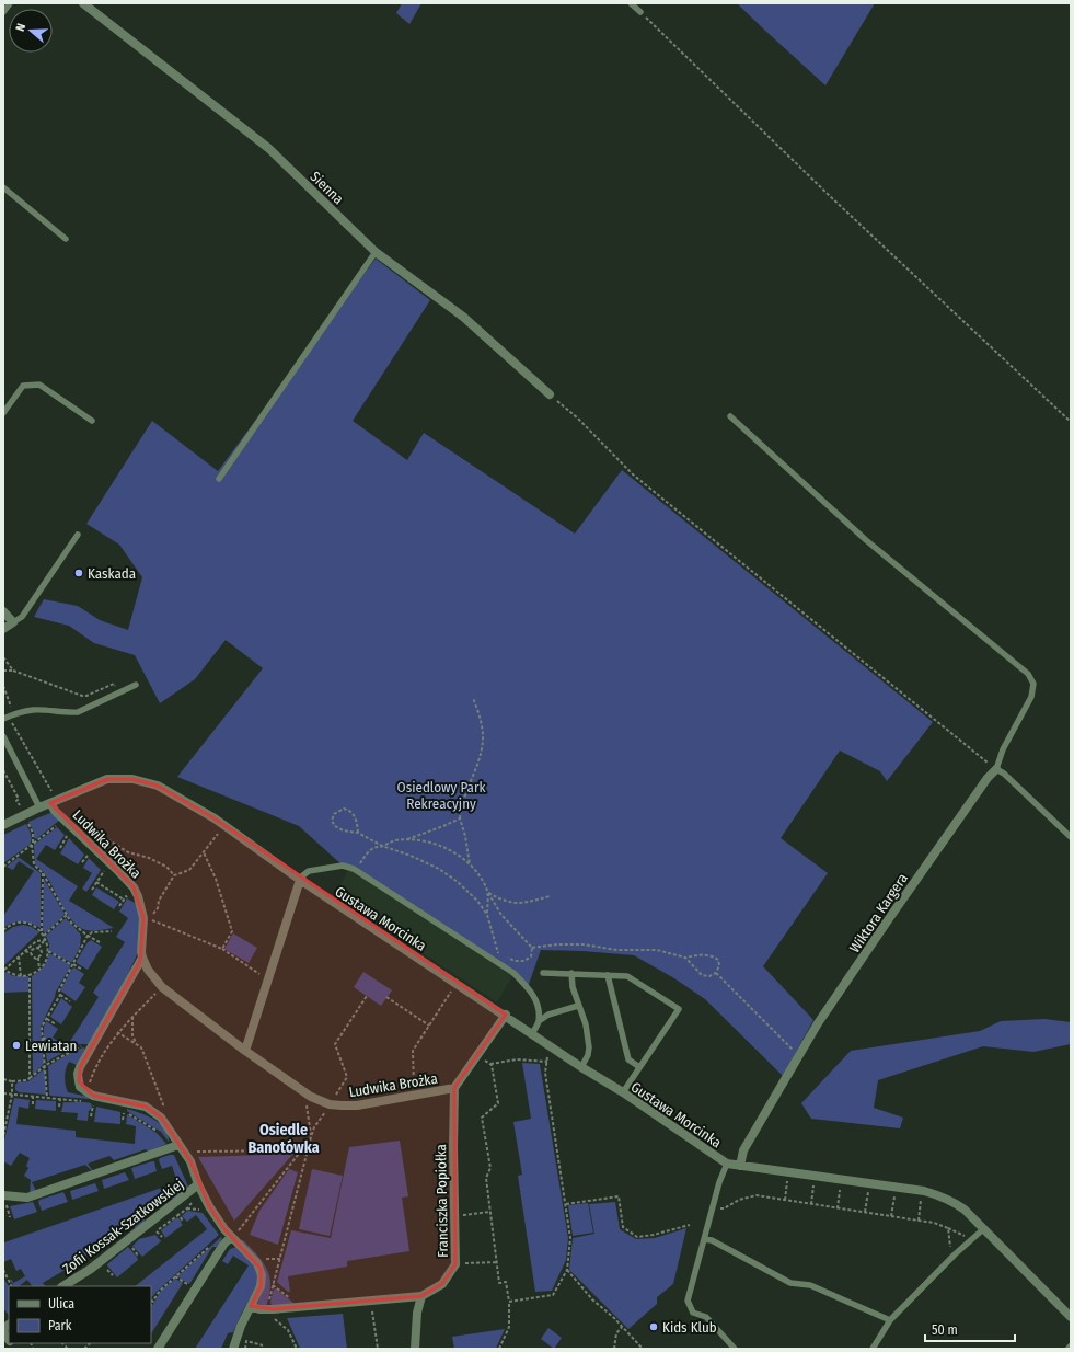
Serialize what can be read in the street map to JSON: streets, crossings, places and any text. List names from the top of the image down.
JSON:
{
  "streets": {
    "street": [
      "Sienna",
      "Ludwika Brożka",
      "Wiktora Kargera",
      "Gustawa Morcinka",
      "Franciszka Popiołka",
      "Zofii Kossak-Szatkowskiej"
    ]
  },
  "crossings": [
    ["Ludwika Brożka", "Gustawa Morcinka"],
    ["Ludwika Brożka", "Franciszka Popiołka"],
    ["Wiktora Kargera", "Gustawa Morcinka"],
    ["Franciszka Popiołka", "Zofii Kossak-Szatkowskiej"]
  ],
  "districts": ["Osiedle Banotówka"],
  "parks": ["Osiedlowy Park Rekreacyjny"],
  "places": ["Kaskada", "Lewiatan", "Kids Klub"],
  "legend": ["Ulica", "Park"],
  "scale_bar": "50 m",
  "north": "left"
}
